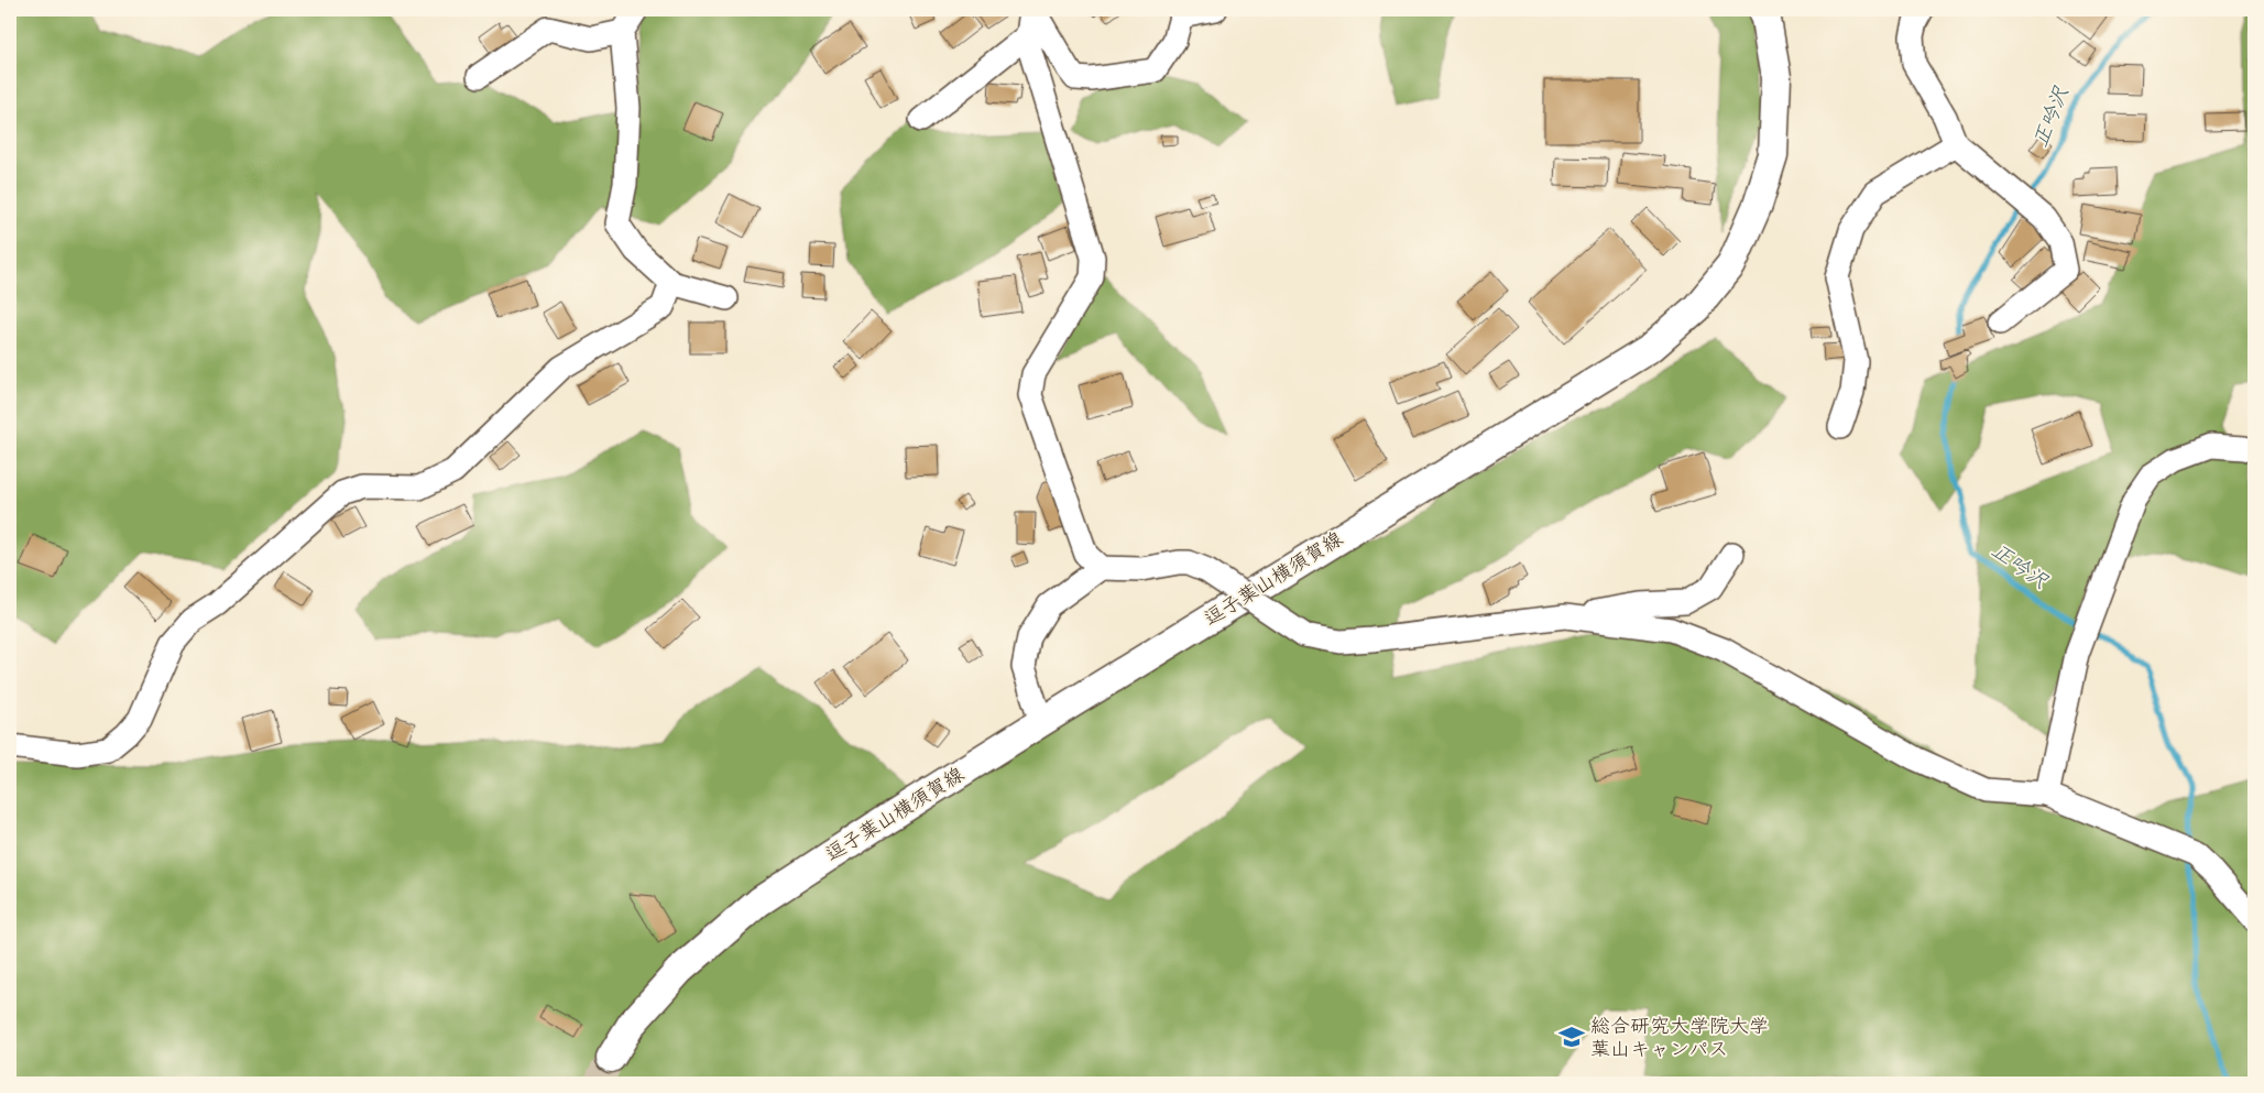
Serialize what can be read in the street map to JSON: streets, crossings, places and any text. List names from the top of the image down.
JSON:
{
  "streets": {
    "main road": ["逗子葉山横須賀線"]
  },
  "water": ["正吟沢"],
  "places": {
    "school or university": ["総合研究大学院大学 葉山キャンパス"]
  }
}
